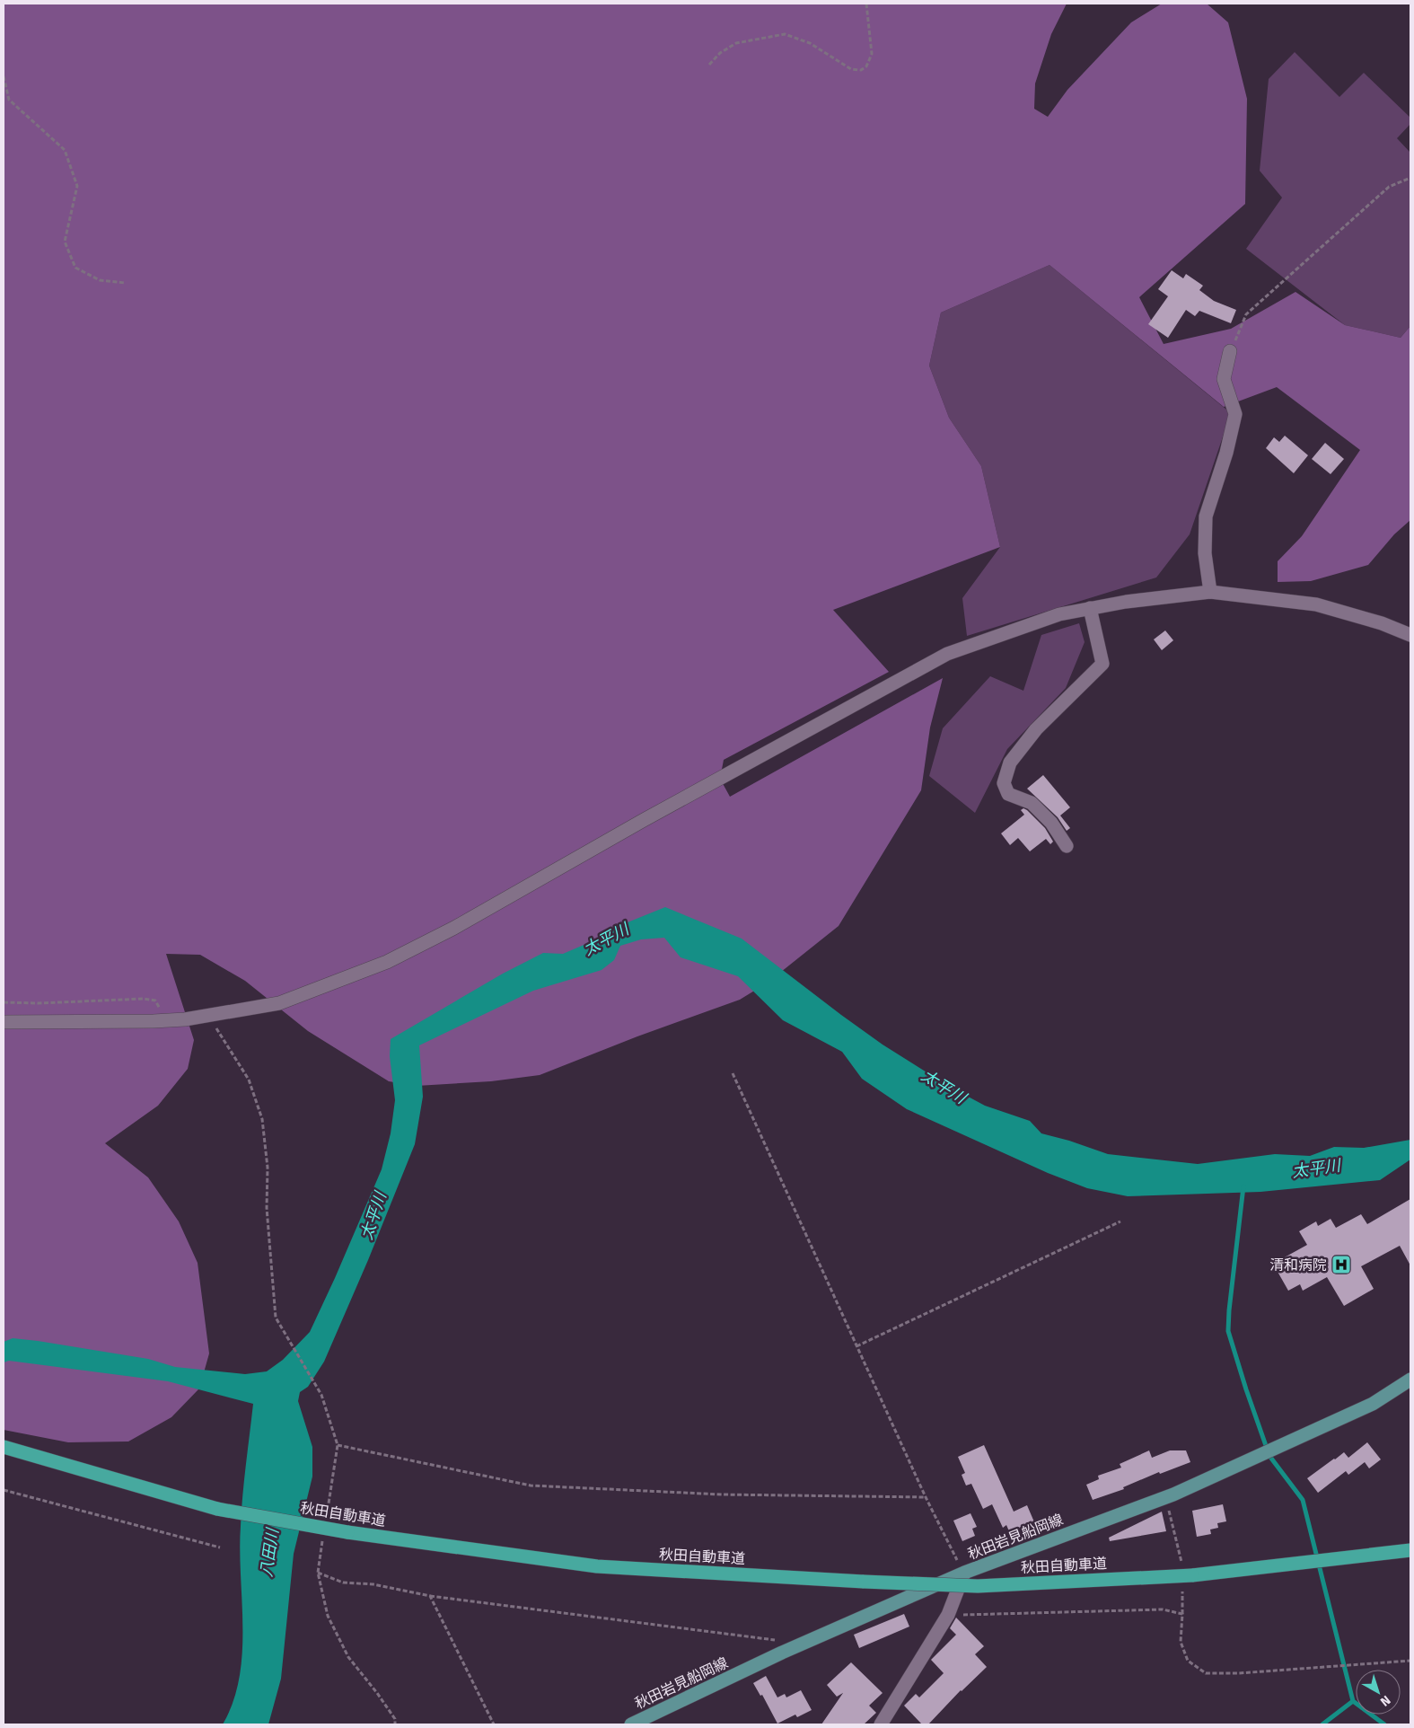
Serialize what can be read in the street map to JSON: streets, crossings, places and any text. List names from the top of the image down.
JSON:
{
  "streets": {
    "highway": ["秋田自動車道"],
    "main road": ["秋田岩見船岡線"]
  },
  "water": ["太平川", "八田川"],
  "places": {
    "hospital": ["清和病院"]
  },
  "north": "bottom right"
}
